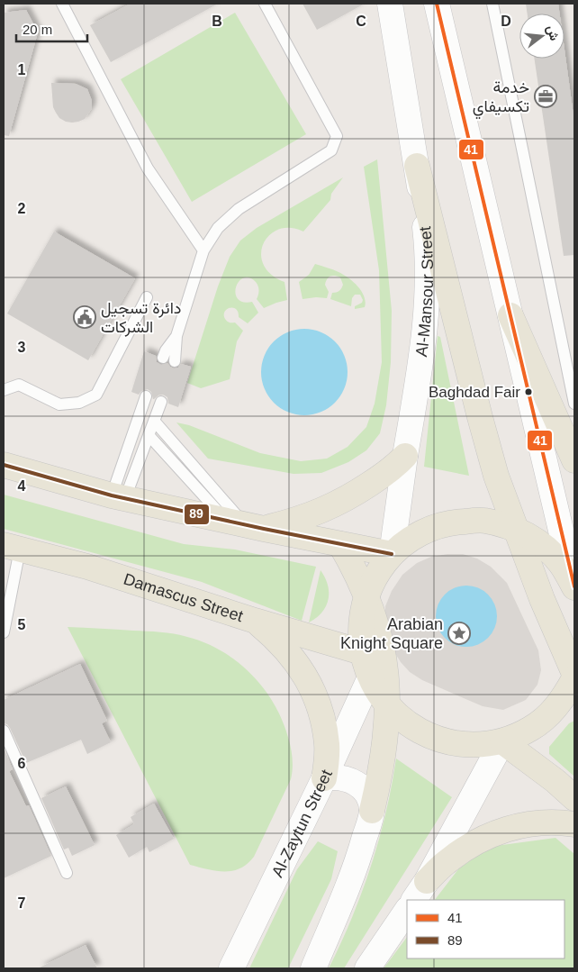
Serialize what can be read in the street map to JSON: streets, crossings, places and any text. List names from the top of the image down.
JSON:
{
  "streets": {
    "main road": ["Al-Mansour Street", "Damascus Street", "Al-Zaytun Street"]
  },
  "places": {
    "office": ["خدمة تكسيفاي"],
    "public building": ["دائرة تسجيل الشركات"],
    "other": ["Baghdad Fair"],
    "place": ["Arabian Knight Square"]
  },
  "lines": ["transit line 41", "transit line 89"],
  "legend": ["41", "89"],
  "scale_bar": "20 m",
  "north": "right",
  "grid": {
    "columns": ["B", "C", "D"],
    "rows": [
      "1",
      "2",
      "3",
      "4",
      "5",
      "6",
      "7"
    ]
  }
}
